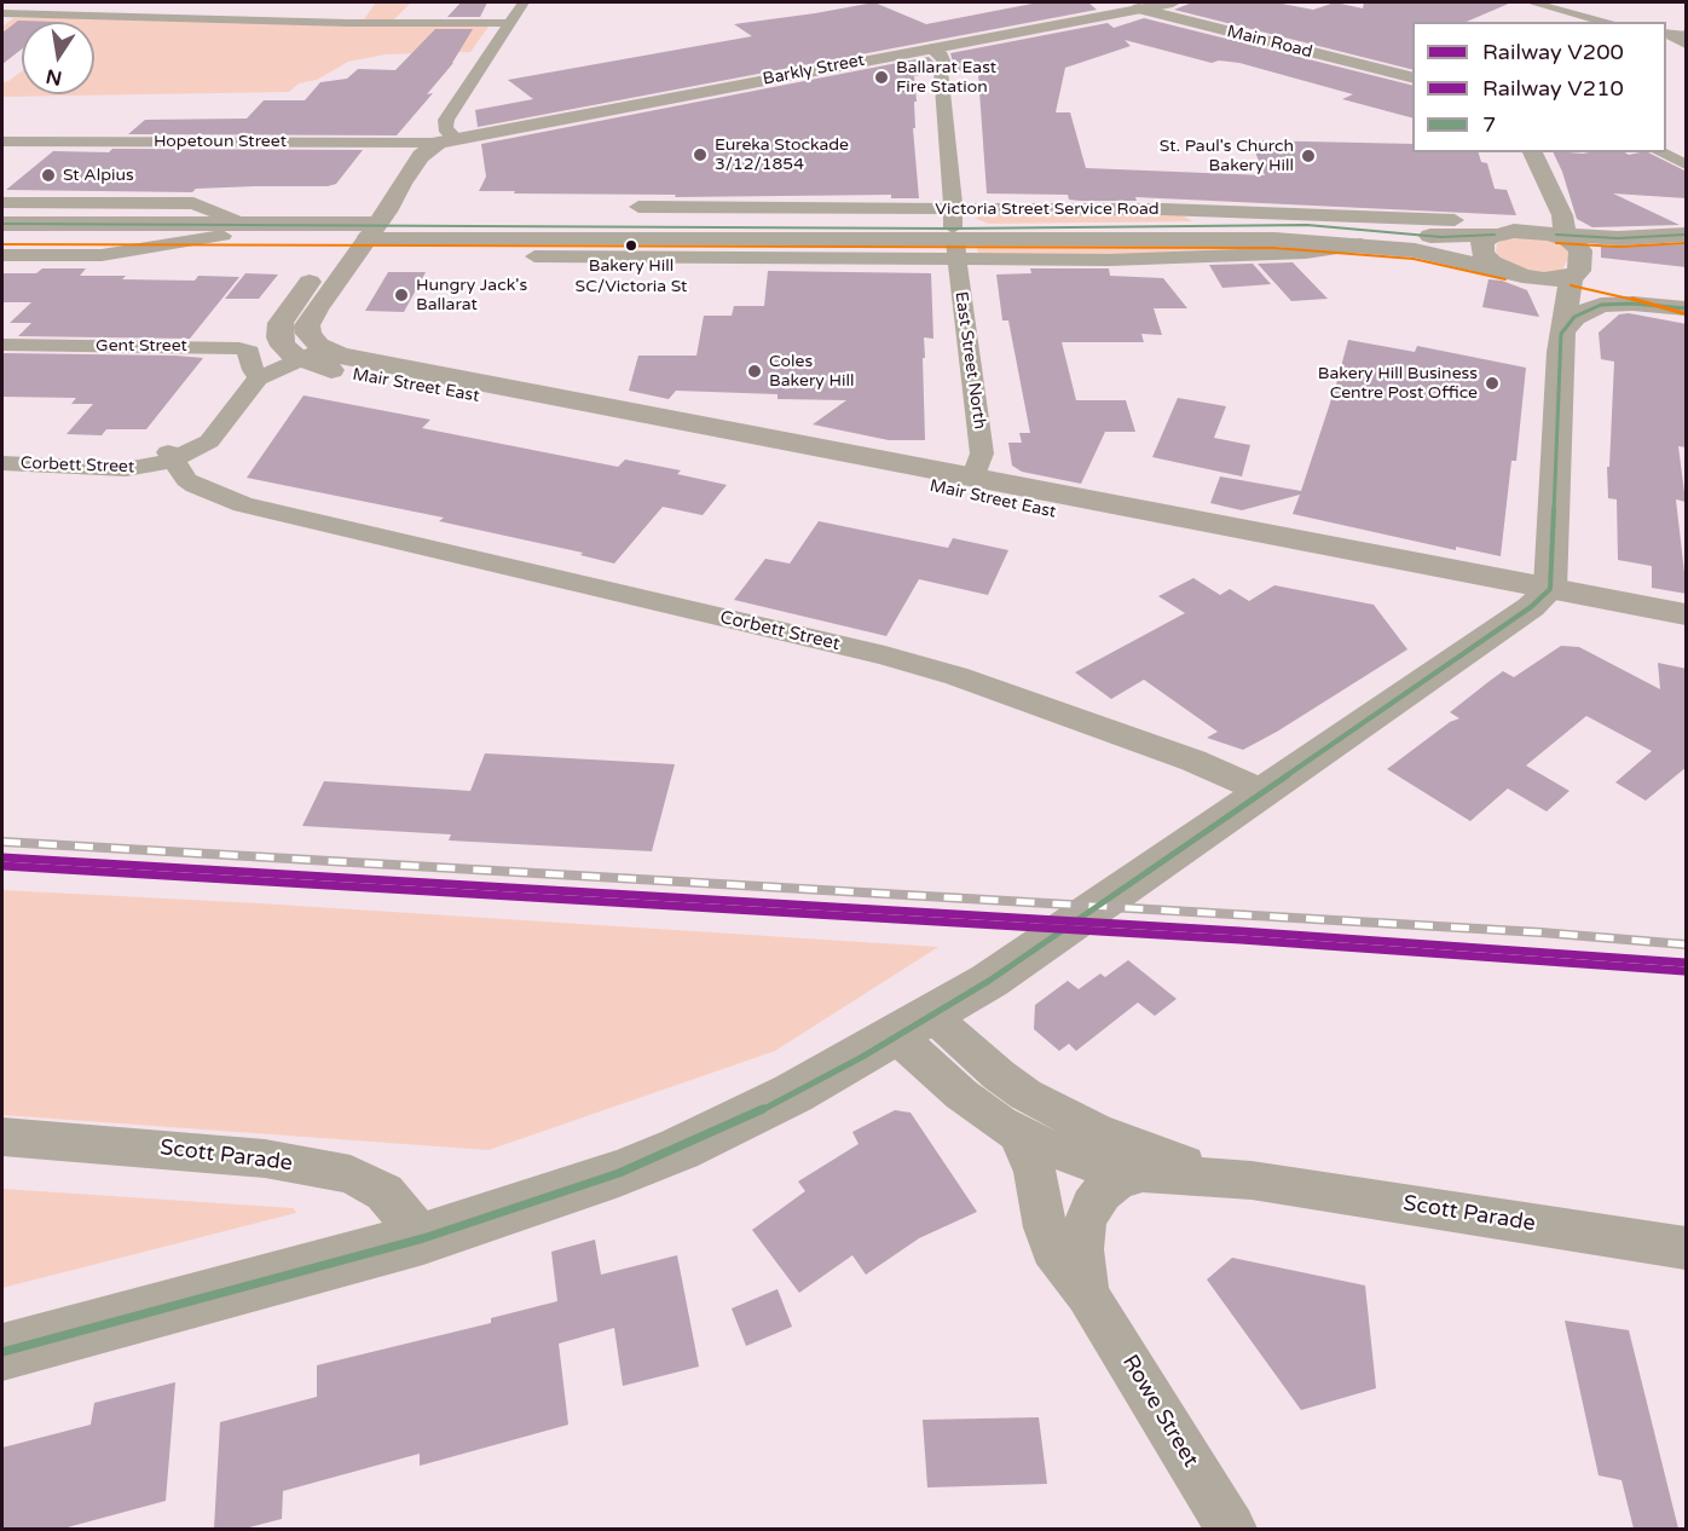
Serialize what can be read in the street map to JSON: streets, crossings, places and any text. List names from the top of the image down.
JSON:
{
  "streets": {
    "main road": ["Barkly Street", "Mair Street East"],
    "street": [
      "Main Road",
      "Hopetoun Street",
      "Victoria Street Service Road",
      "Gent Street",
      "East Street North",
      "Corbett Street",
      "Scott Parade",
      "Rowe Street"
    ]
  },
  "crossings": [
    ["Main Road", "Barkly Street"],
    ["Barkly Street", "Hopetoun Street"],
    ["Barkly Street", "East Street North"],
    ["Victoria Street Service Road", "East Street North"],
    ["Gent Street", "Corbett Street"],
    ["East Street North", "Mair Street East"],
    ["Scott Parade", "Rowe Street"]
  ],
  "places": [
    "Ballarat East Fire Station",
    "Eureka Stockade 3/12/1854",
    "St. Paul's Church Bakery Hill",
    "St Alpius",
    "Bakery Hill SC/Victoria St",
    "Hungry Jack's Ballarat",
    "Coles Bakery Hill",
    "Bakery Hill Business Centre Post Office"
  ],
  "lines": ["transit line 7", "rail line V200", "rail line V210"],
  "legend": ["Railway V200", "Railway V210", "7"],
  "north": "bottom"
}
